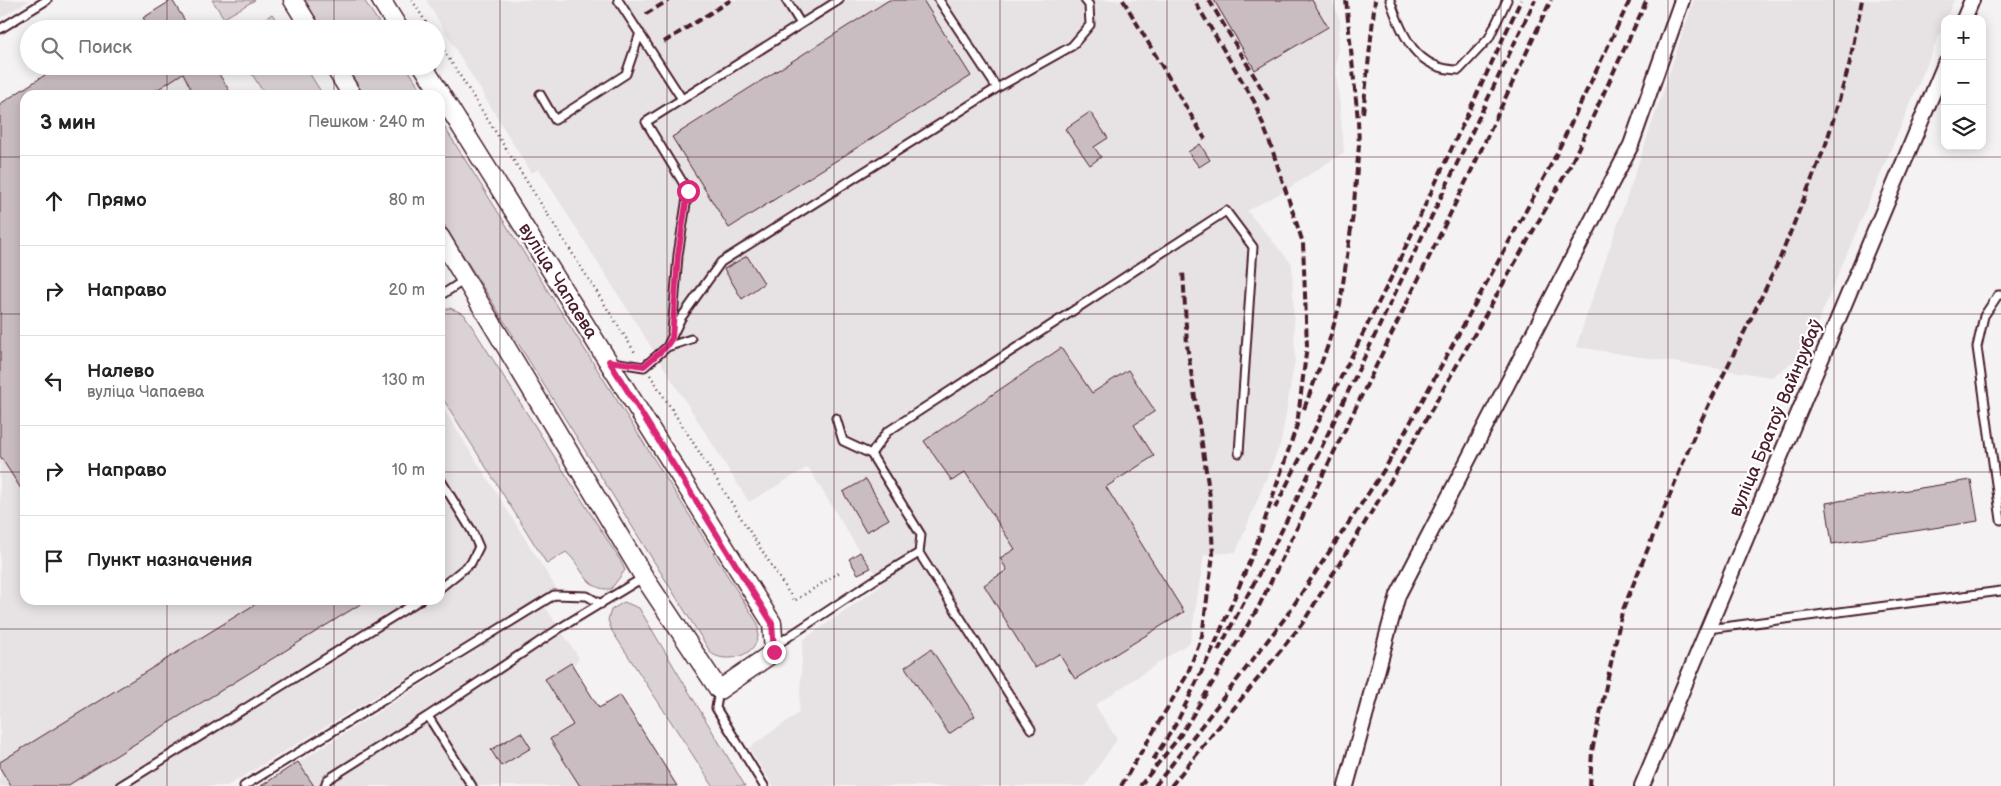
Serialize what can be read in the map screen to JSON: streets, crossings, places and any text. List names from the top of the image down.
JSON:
{
  "streets": {
    "street": ["вуліца Чапаева", "вуліца Братоў Вайнрубаў"]
  },
  "page": {
    "map_buttons": ["+", "−"],
    "search": "Поиск",
    "heading": ["3 мин", "Пешком · 240 m"],
    "list": [
      ["Прямо", "80 m"],
      ["Направо", "20 m"],
      ["Налево", "вуліца Чапаева", "130 m"],
      ["Направо", "10 m"],
      "Пункт назначения"
    ]
  }
}
